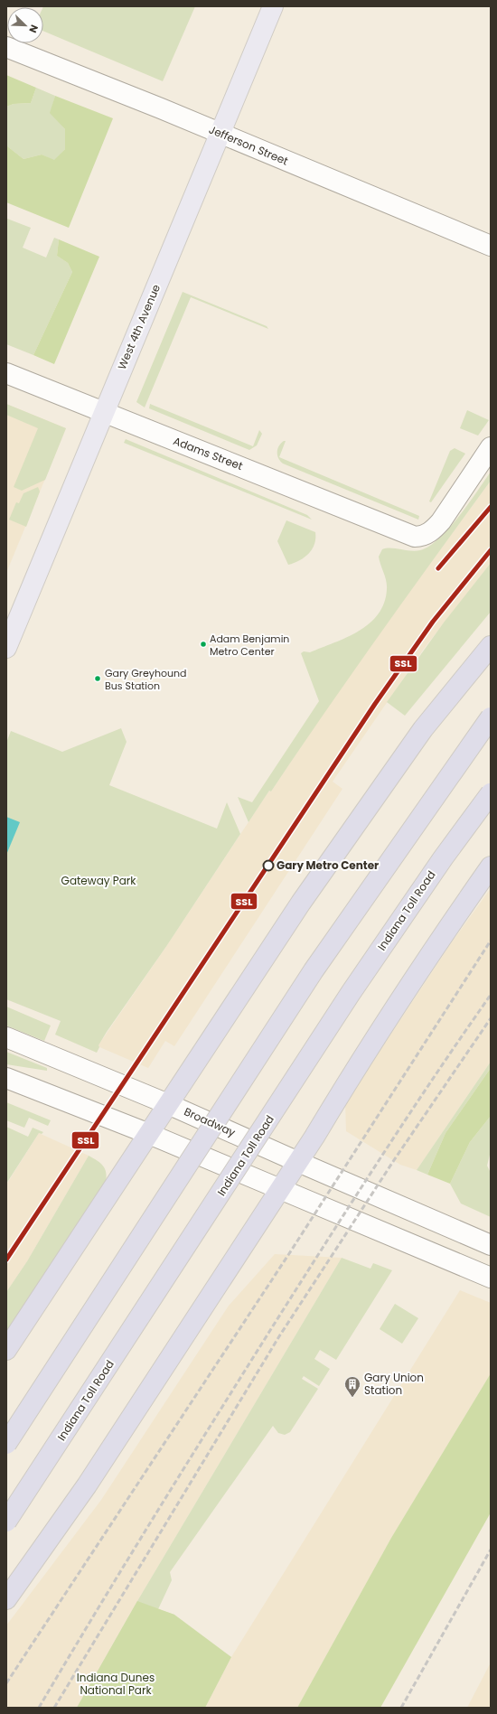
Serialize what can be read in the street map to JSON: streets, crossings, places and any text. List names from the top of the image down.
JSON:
{
  "streets": {
    "highway": ["Indiana Toll Road"],
    "main road": ["West 4th Avenue"],
    "street": ["Jefferson Street", "Adams Street", "Broadway"]
  },
  "crossings": [
    ["Jefferson Street", "West 4th Avenue"],
    ["West 4th Avenue", "Adams Street"]
  ],
  "parks": ["Gateway Park", "Indiana Dunes National Park"],
  "places": {
    "other": ["Adam Benjamin Metro Center", "Gary Greyhound Bus Station", "Gary Metro Center"],
    "building": ["Gary Union Station"]
  },
  "lines": ["transit line SSL"],
  "north": "bottom right"
}
